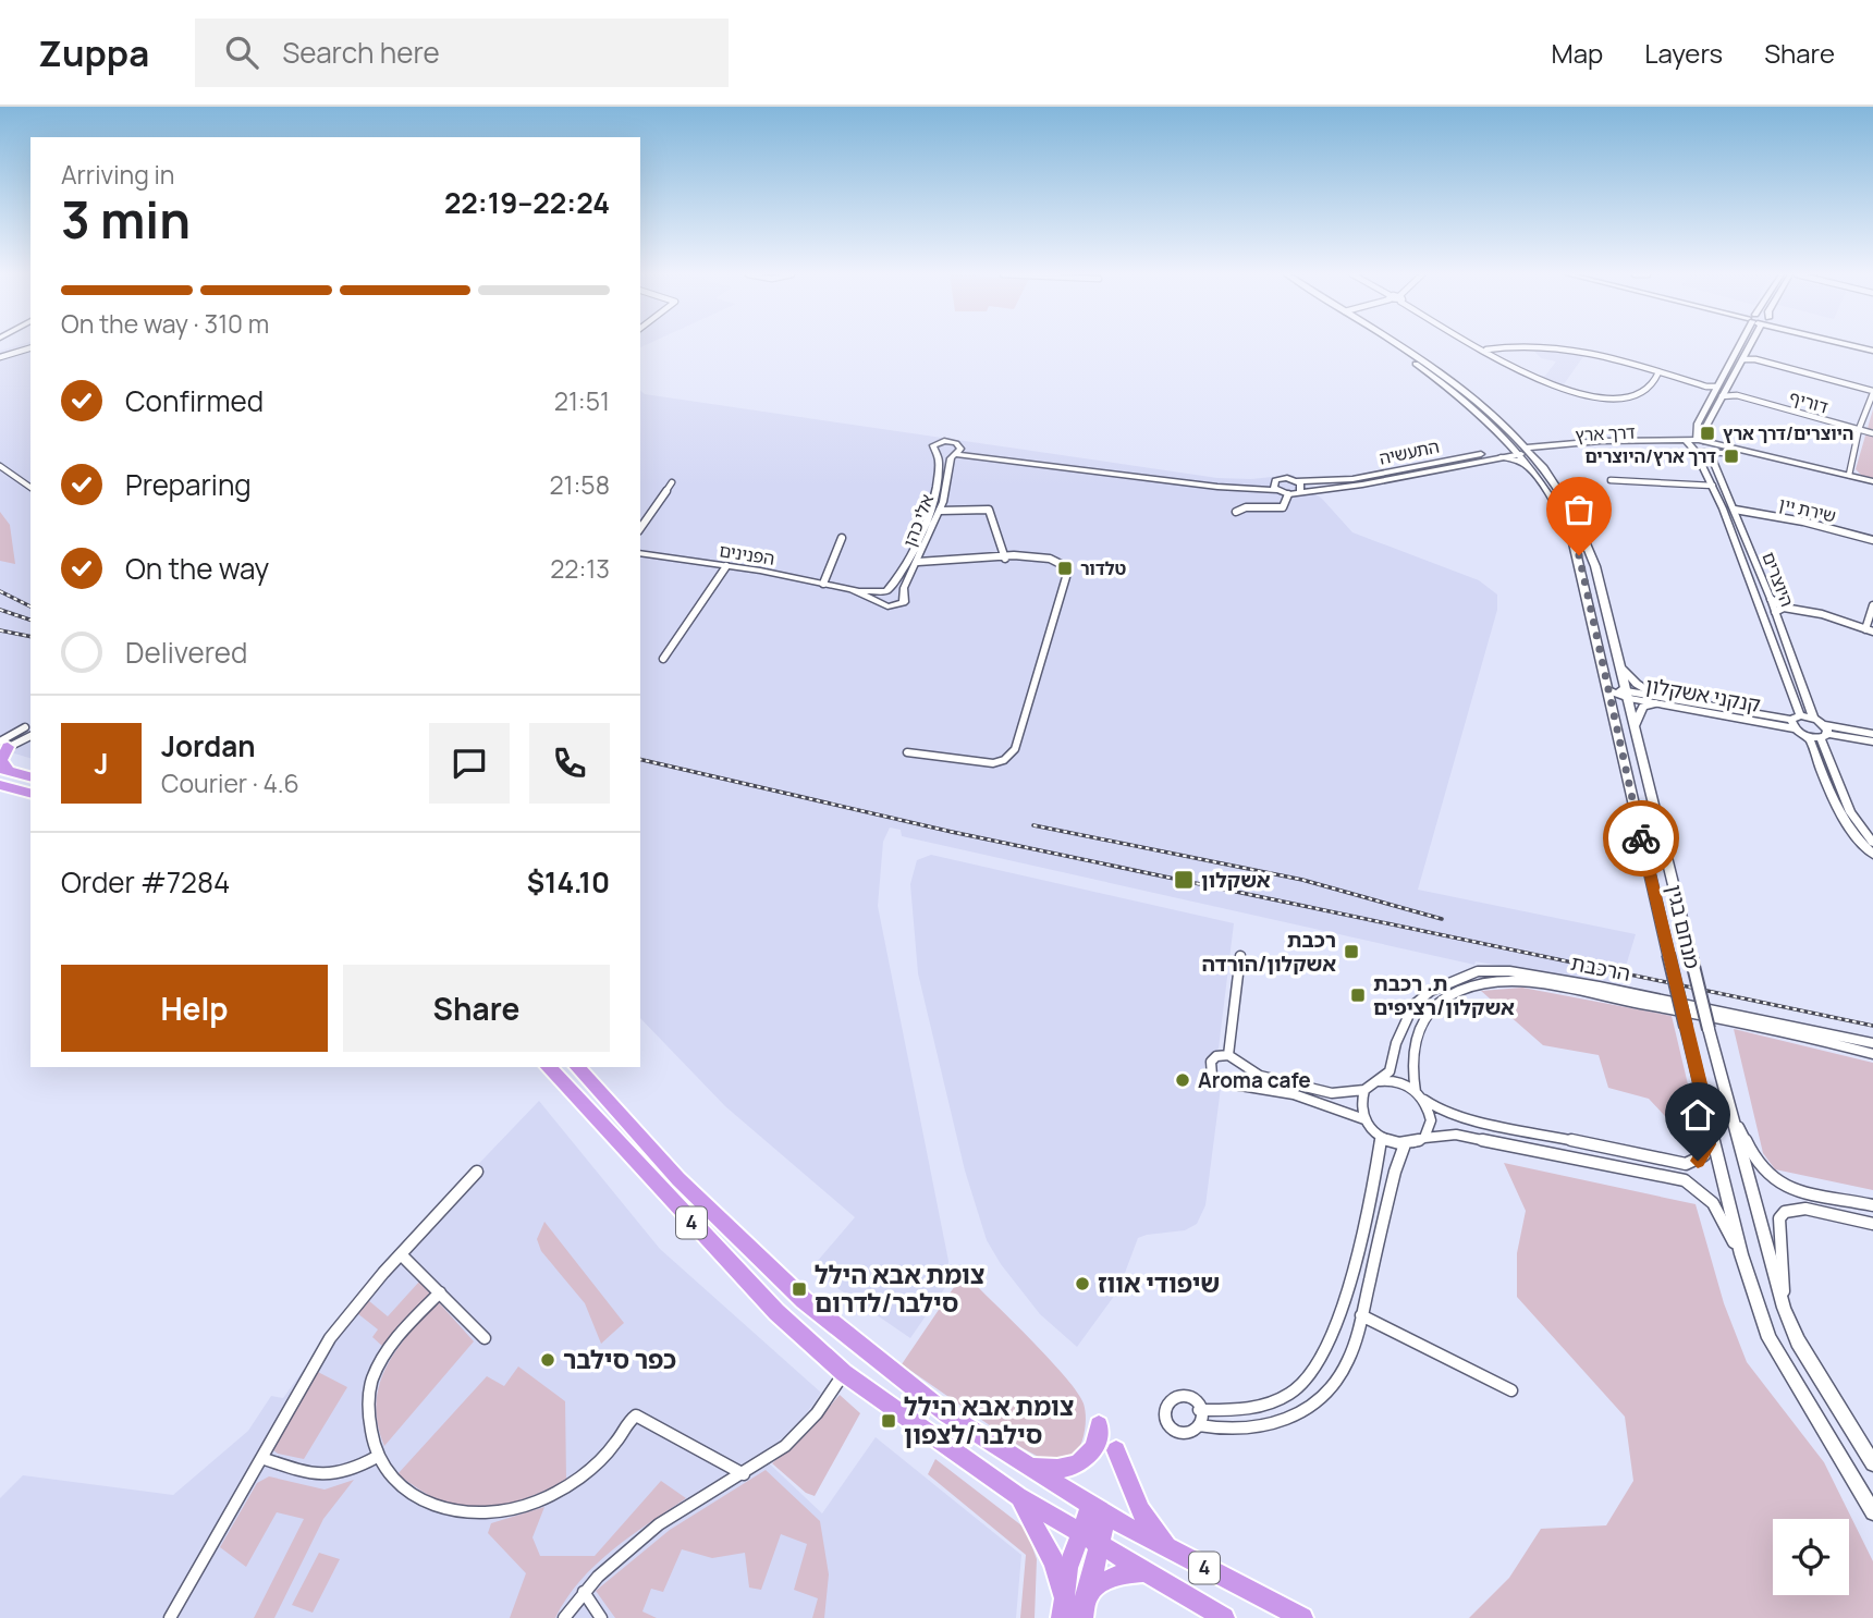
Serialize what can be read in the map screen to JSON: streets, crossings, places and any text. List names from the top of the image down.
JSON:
{
  "streets": {
    "highway": ["4"],
    "main road": ["דרך ארץ", "מנחם בגין"],
    "street": [
      "דוריף",
      "התעשיה",
      "שירת יין",
      "אלי כהן",
      "הפנינים",
      "היוצרים",
      "קנקני אשקלון",
      "הרכבת"
    ]
  },
  "crossings": [
    ["דרך ארץ", "התעשיה"],
    ["דרך ארץ", "היוצרים"],
    ["דרך ארץ", "מנחם בגין"],
    ["התעשיה", "מנחם בגין"],
    ["שירת יין", "היוצרים"],
    ["אלי כהן", "הפנינים"],
    ["קנקני אשקלון", "מנחם בגין"]
  ],
  "places": {
    "transit": [
      "היוצרים/דרך ארץ",
      "דרך ארץ/היוצרים",
      "טלדור",
      "אשקלון",
      "רכבת אשקלון/הורדה",
      "ת. רכבת אשקלון/רציפים",
      "צומת אבא הילל סילבר/לדרום",
      "צומת אבא הילל סילבר/לצפון"
    ],
    "other": ["Aroma cafe", "שיפודי אווז", "כפר סילבר"]
  },
  "page": {
    "header": "Zuppa",
    "search": "Search here",
    "nav": ["Map", "Layers", "Share"],
    "heading": ["3 min", "Arriving in", "22:19–22:24"],
    "panel": [
      "Jordan",
      "Courier · 4.6",
      "Order #7284",
      "$14.10"
    ],
    "bar": "On the way · 310 m",
    "list": [
      ["Confirmed", "21:51"],
      ["Preparing", "21:58"],
      ["On the way", "22:13"],
      "Delivered"
    ],
    "round": "J",
    "buttons": ["Help", "Share"]
  }
}
